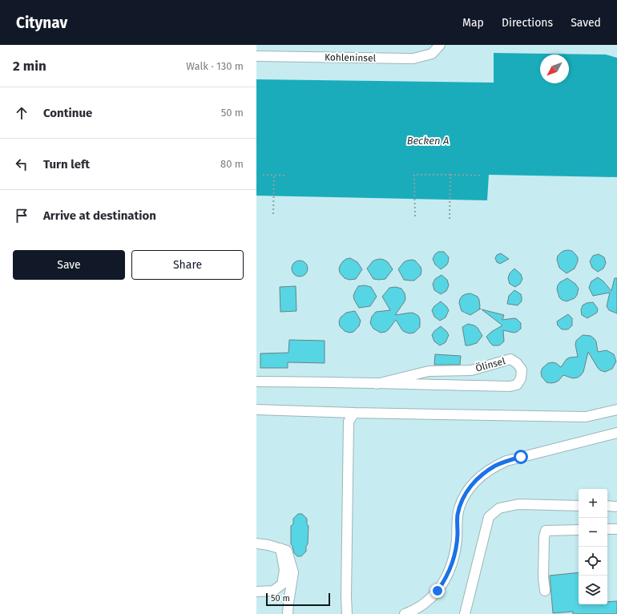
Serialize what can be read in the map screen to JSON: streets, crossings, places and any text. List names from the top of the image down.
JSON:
{
  "streets": {
    "street": ["Kohleninsel", "Ölinsel"]
  },
  "water": ["Becken A"],
  "scale_bar": "50 m",
  "north": "bottom left",
  "page": {
    "header": "Citynav",
    "nav": ["Map", "Directions", "Saved"],
    "heading": ["2 min", "Walk · 130 m"],
    "list": [
      ["Continue", "50 m"],
      ["Turn left", "80 m"],
      "Arrive at destination"
    ],
    "buttons": ["Save", "Share"],
    "map_buttons": ["+", "−"],
    "scale": "50 m"
  }
}
